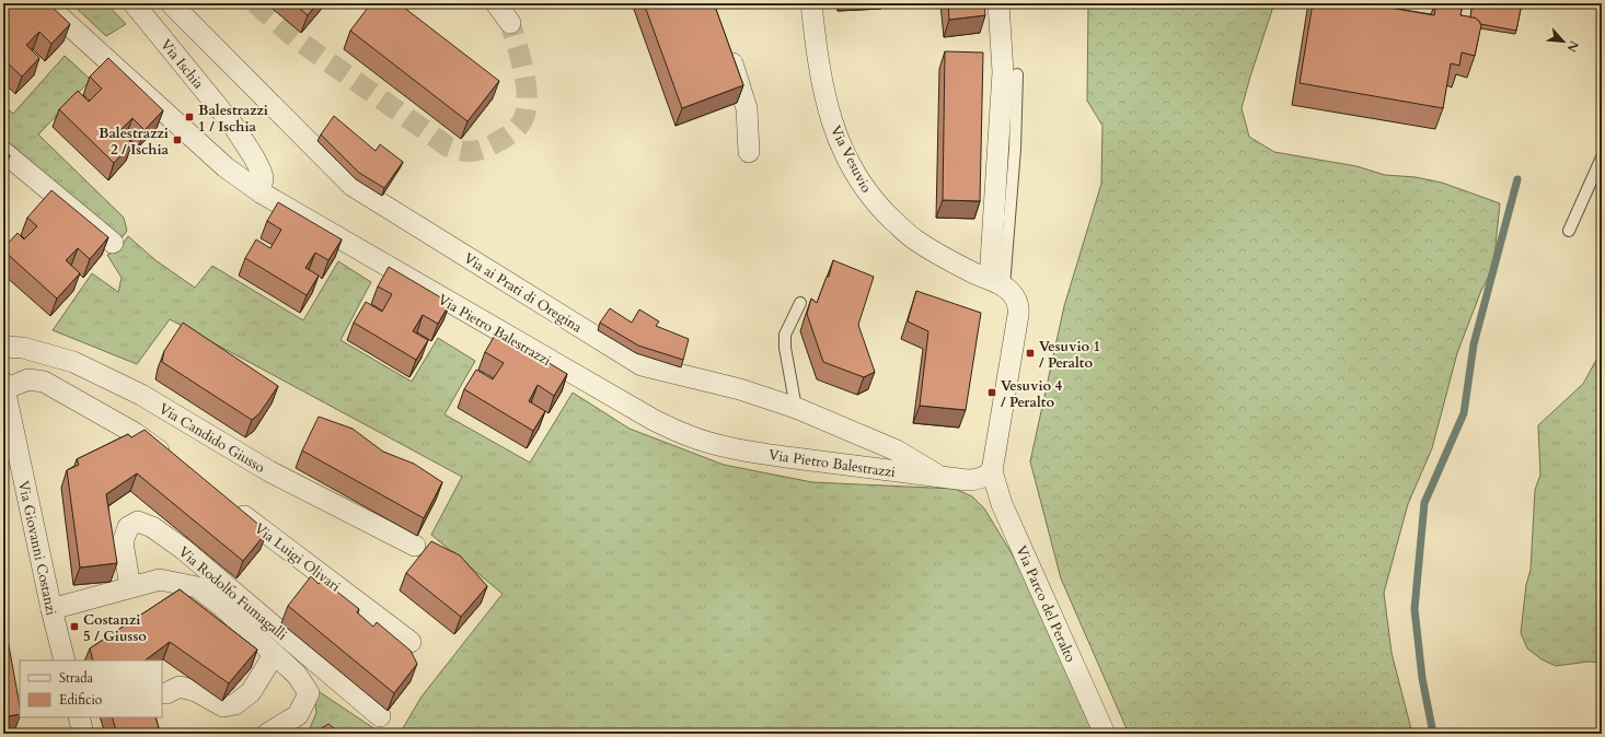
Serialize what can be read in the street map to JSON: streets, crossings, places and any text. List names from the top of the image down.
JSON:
{
  "streets": {
    "street": [
      "Via Ischia",
      "Via Vesuvio",
      "Via ai Prati di Oregina",
      "Via Pietro Balestrazzi",
      "Via Candido Giusso",
      "Via Giovanni Costanzi",
      "Via Luigi Olivari",
      "Via Rodolfo Fumagalli",
      "Via Parco del Peralto"
    ]
  },
  "crossings": [
    ["Via Ischia", "Via Pietro Balestrazzi"],
    ["Via Vesuvio", "Via Pietro Balestrazzi"],
    ["Via Vesuvio", "Via Parco del Peralto"],
    ["Via ai Prati di Oregina", "Via Pietro Balestrazzi"],
    ["Via Pietro Balestrazzi", "Via Parco del Peralto"],
    ["Via Giovanni Costanzi", "Via Rodolfo Fumagalli"]
  ],
  "places": {
    "transit": [
      "Balestrazzi 1 / Ischia",
      "Balestrazzi 2 / Ischia",
      "Vesuvio 1 / Peralto",
      "Vesuvio 4 / Peralto",
      "Costanzi 5 / Giusso"
    ]
  },
  "legend": ["Strada", "Edificio"],
  "north": "bottom right"
}
